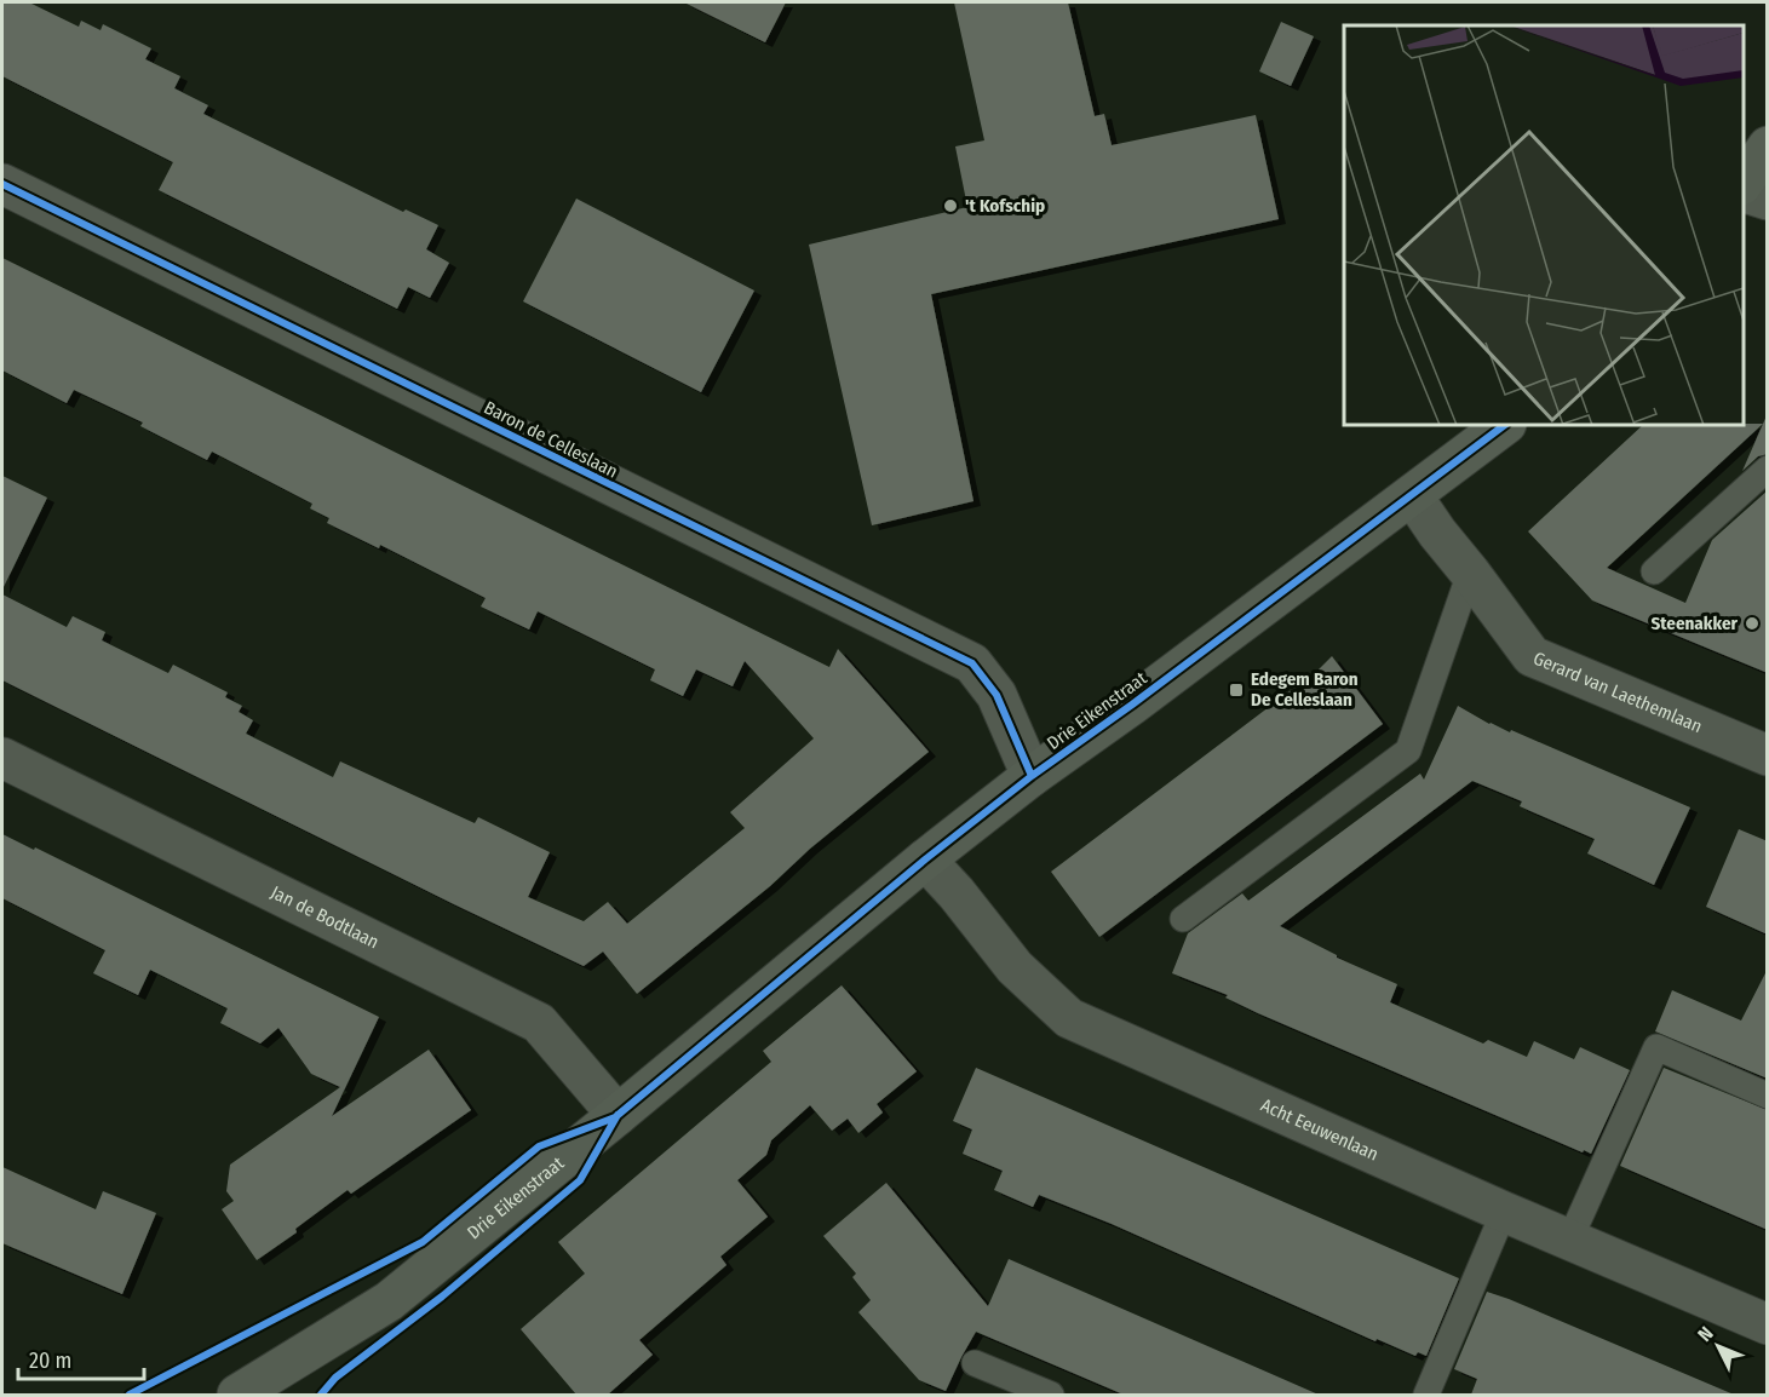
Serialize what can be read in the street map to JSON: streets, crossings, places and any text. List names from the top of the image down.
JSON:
{
  "streets": {
    "street": [
      "Baron de Celleslaan",
      "Gerard van Laethemlaan",
      "Drie Eikenstraat",
      "Jan de Bodtlaan",
      "Acht Eeuwenlaan"
    ]
  },
  "crossings": [
    ["Baron de Celleslaan", "Drie Eikenstraat"],
    ["Gerard van Laethemlaan", "Drie Eikenstraat"],
    ["Drie Eikenstraat", "Jan de Bodtlaan"],
    ["Drie Eikenstraat", "Acht Eeuwenlaan"]
  ],
  "places": {
    "other": ["'t Kofschip", "Steenakker"],
    "transit": ["Edegem Baron De Celleslaan"]
  },
  "scale_bar": "20 m",
  "north": "top left"
}
